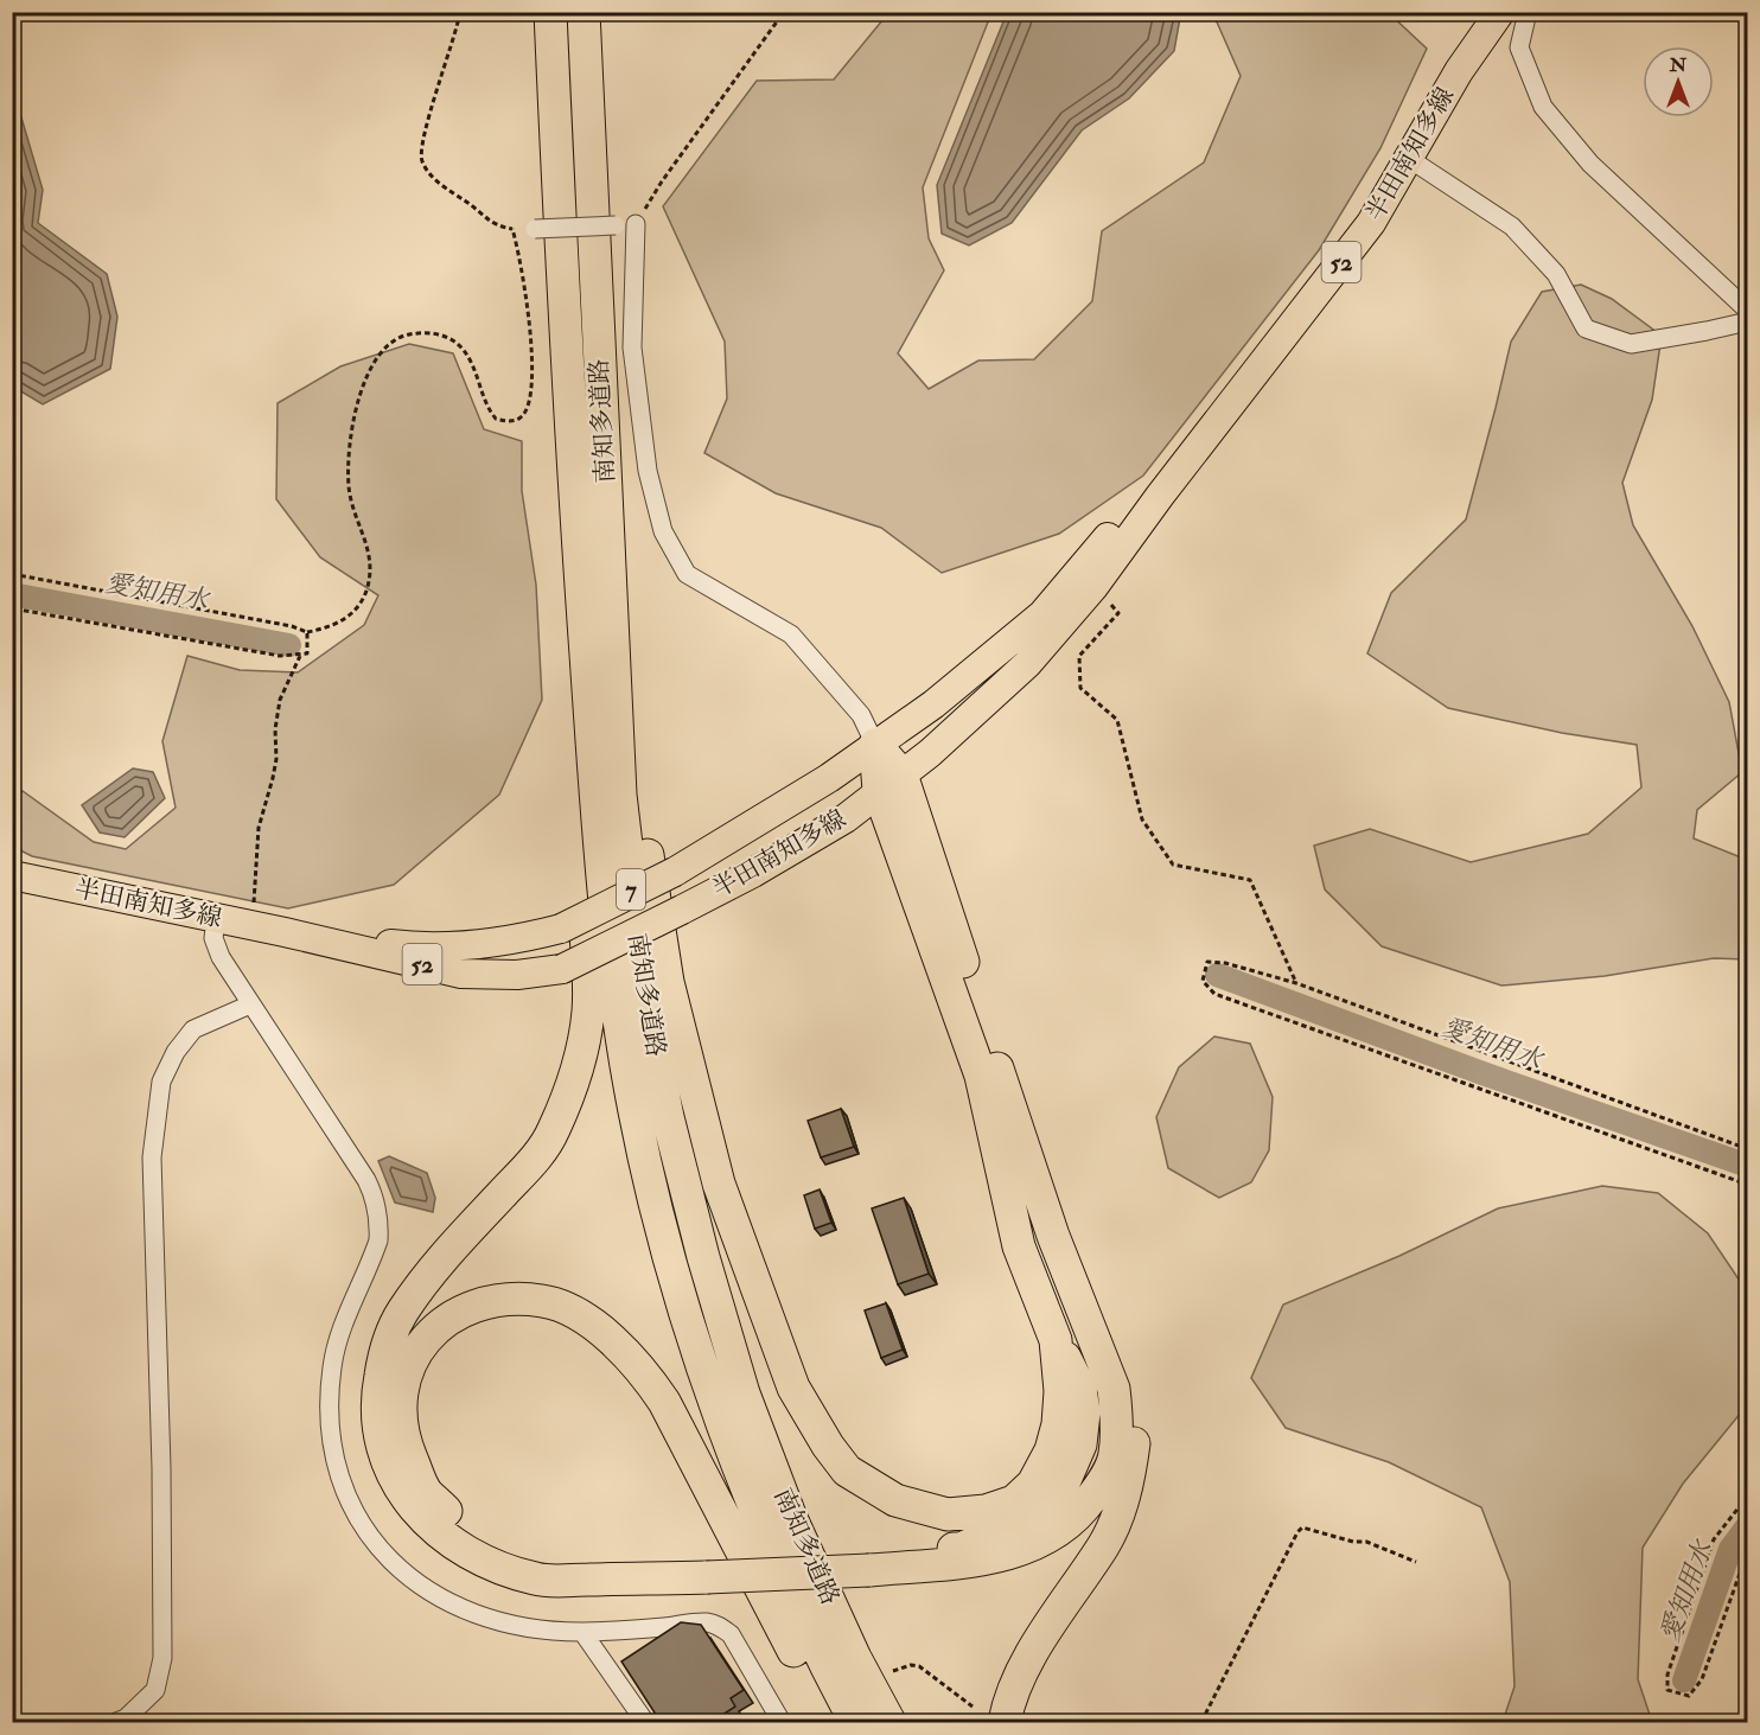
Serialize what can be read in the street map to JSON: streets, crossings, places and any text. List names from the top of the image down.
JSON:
{
  "streets": {
    "highway": ["南知多道路", "7"],
    "main road": ["半田南知多線", "52"]
  },
  "water": ["愛知用水"],
  "north": "top"
}
